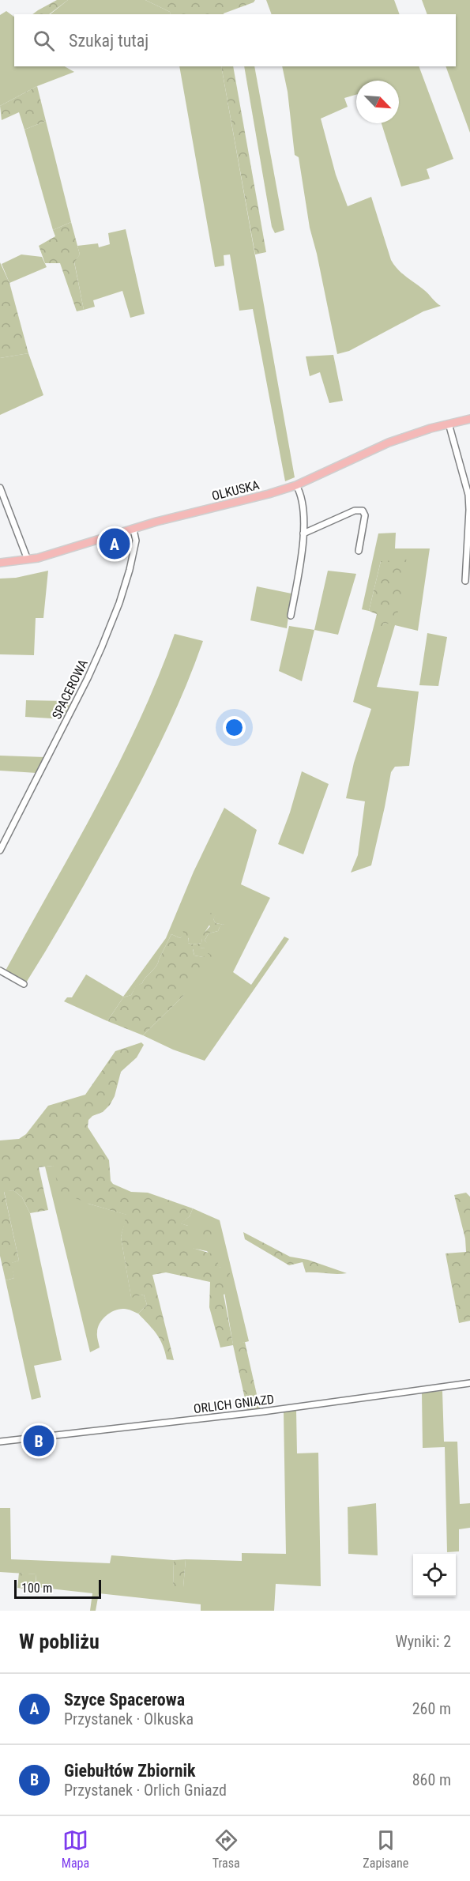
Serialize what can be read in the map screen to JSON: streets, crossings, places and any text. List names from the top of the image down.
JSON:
{
  "streets": {
    "main road": ["OLKUSKA"],
    "street": ["SPACEROWA", "ORLICH GNIAZD"]
  },
  "crossings": [
    ["OLKUSKA", "SPACEROWA"]
  ],
  "scale_bar": "100 m",
  "north": "bottom right",
  "page": {
    "search": "Szukaj tutaj",
    "pins": ["A", "B"],
    "scale": "100 m",
    "heading": ["W pobliżu", "Wyniki: 2"],
    "list": [
      {
        "mark": "A",
        "name": "Szyce Spacerowa",
        "note": "Przystanek · Olkuska",
        "value": "260 m"
      },
      {
        "mark": "B",
        "name": "Giebułtów Zbiornik",
        "note": "Przystanek · Orlich Gniazd",
        "value": "860 m"
      }
    ],
    "nav": ["Mapa", "Trasa", "Zapisane"]
  }
}
